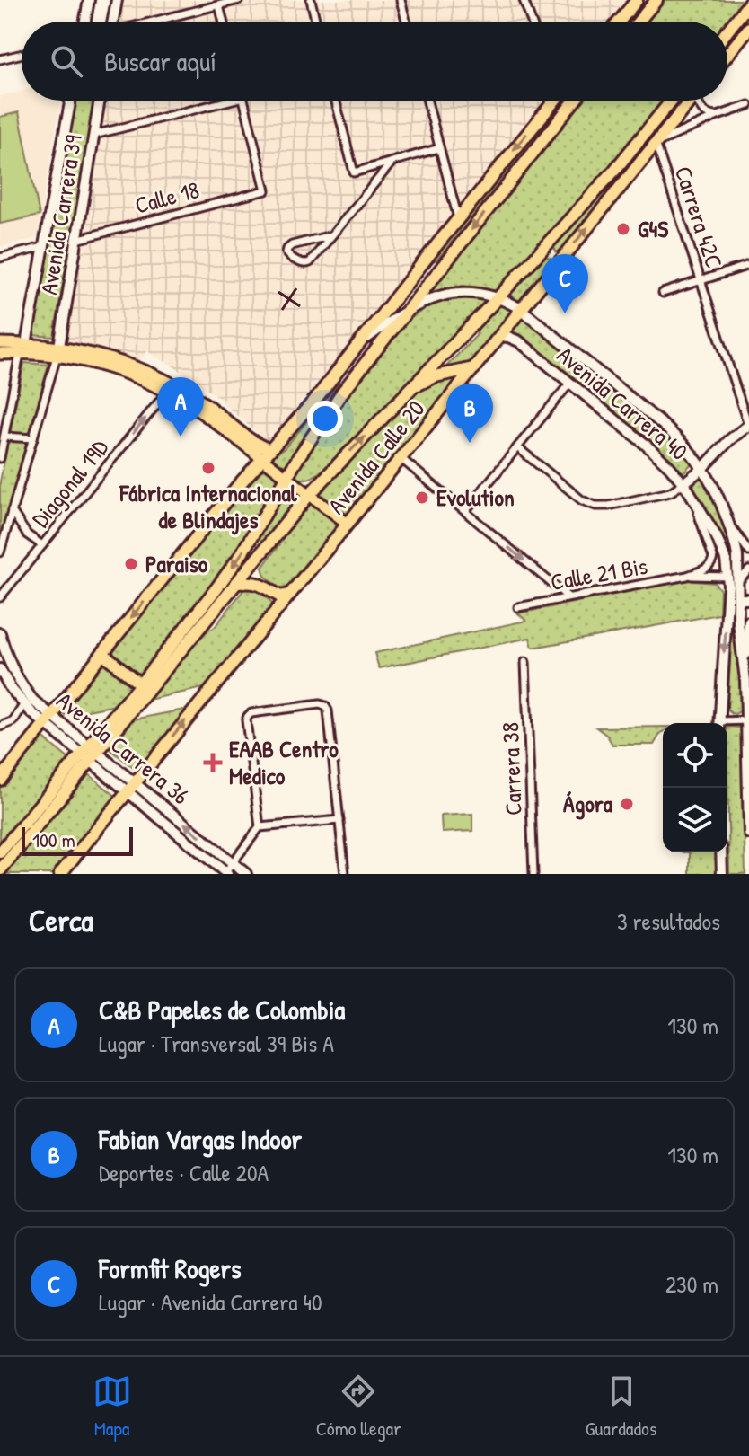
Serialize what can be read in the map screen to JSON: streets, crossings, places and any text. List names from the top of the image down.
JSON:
{
  "streets": {
    "highway": ["Avenida Calle 20"],
    "main road": ["Avenida Carrera 39", "Avenida Carrera 40", "Avenida Carrera 36"],
    "street": [
      "Calle 18",
      "Carrera 42C",
      "Diagonal 19D",
      "Calle 21 Bis",
      "Carrera 38"
    ]
  },
  "crossings": [
    ["Calle 18", "Avenida Carrera 39"],
    ["Carrera 42C", "Avenida Calle 20"],
    ["Avenida Carrera 40", "Avenida Calle 20"],
    ["Avenida Carrera 40", "Calle 21 Bis"],
    ["Avenida Calle 20", "Avenida Carrera 36"]
  ],
  "one_way": ["Diagonal 19D"],
  "places": {
    "other": [
      "G4S",
      "Fábrica Internacional de Blindajes",
      "Evolution",
      "Paraiso",
      "Ágora"
    ],
    "health": ["EAAB Centro Medico"]
  },
  "scale_bar": "100 m",
  "page": {
    "search": "Buscar aquí",
    "pins": ["C", "A", "B"],
    "scale": "100 m",
    "heading": ["Cerca", "3 resultados"],
    "list": [
      {
        "mark": "A",
        "name": "C&B Papeles de Colombia",
        "note": "Lugar · Transversal 39 Bis A",
        "value": "130 m"
      },
      {
        "mark": "B",
        "name": "Fabian Vargas Indoor",
        "note": "Deportes · Calle 20A",
        "value": "130 m"
      },
      {
        "mark": "C",
        "name": "Formfit Rogers",
        "note": "Lugar · Avenida Carrera 40",
        "value": "230 m"
      }
    ],
    "nav": ["Mapa", "Cómo llegar", "Guardados"]
  }
}
